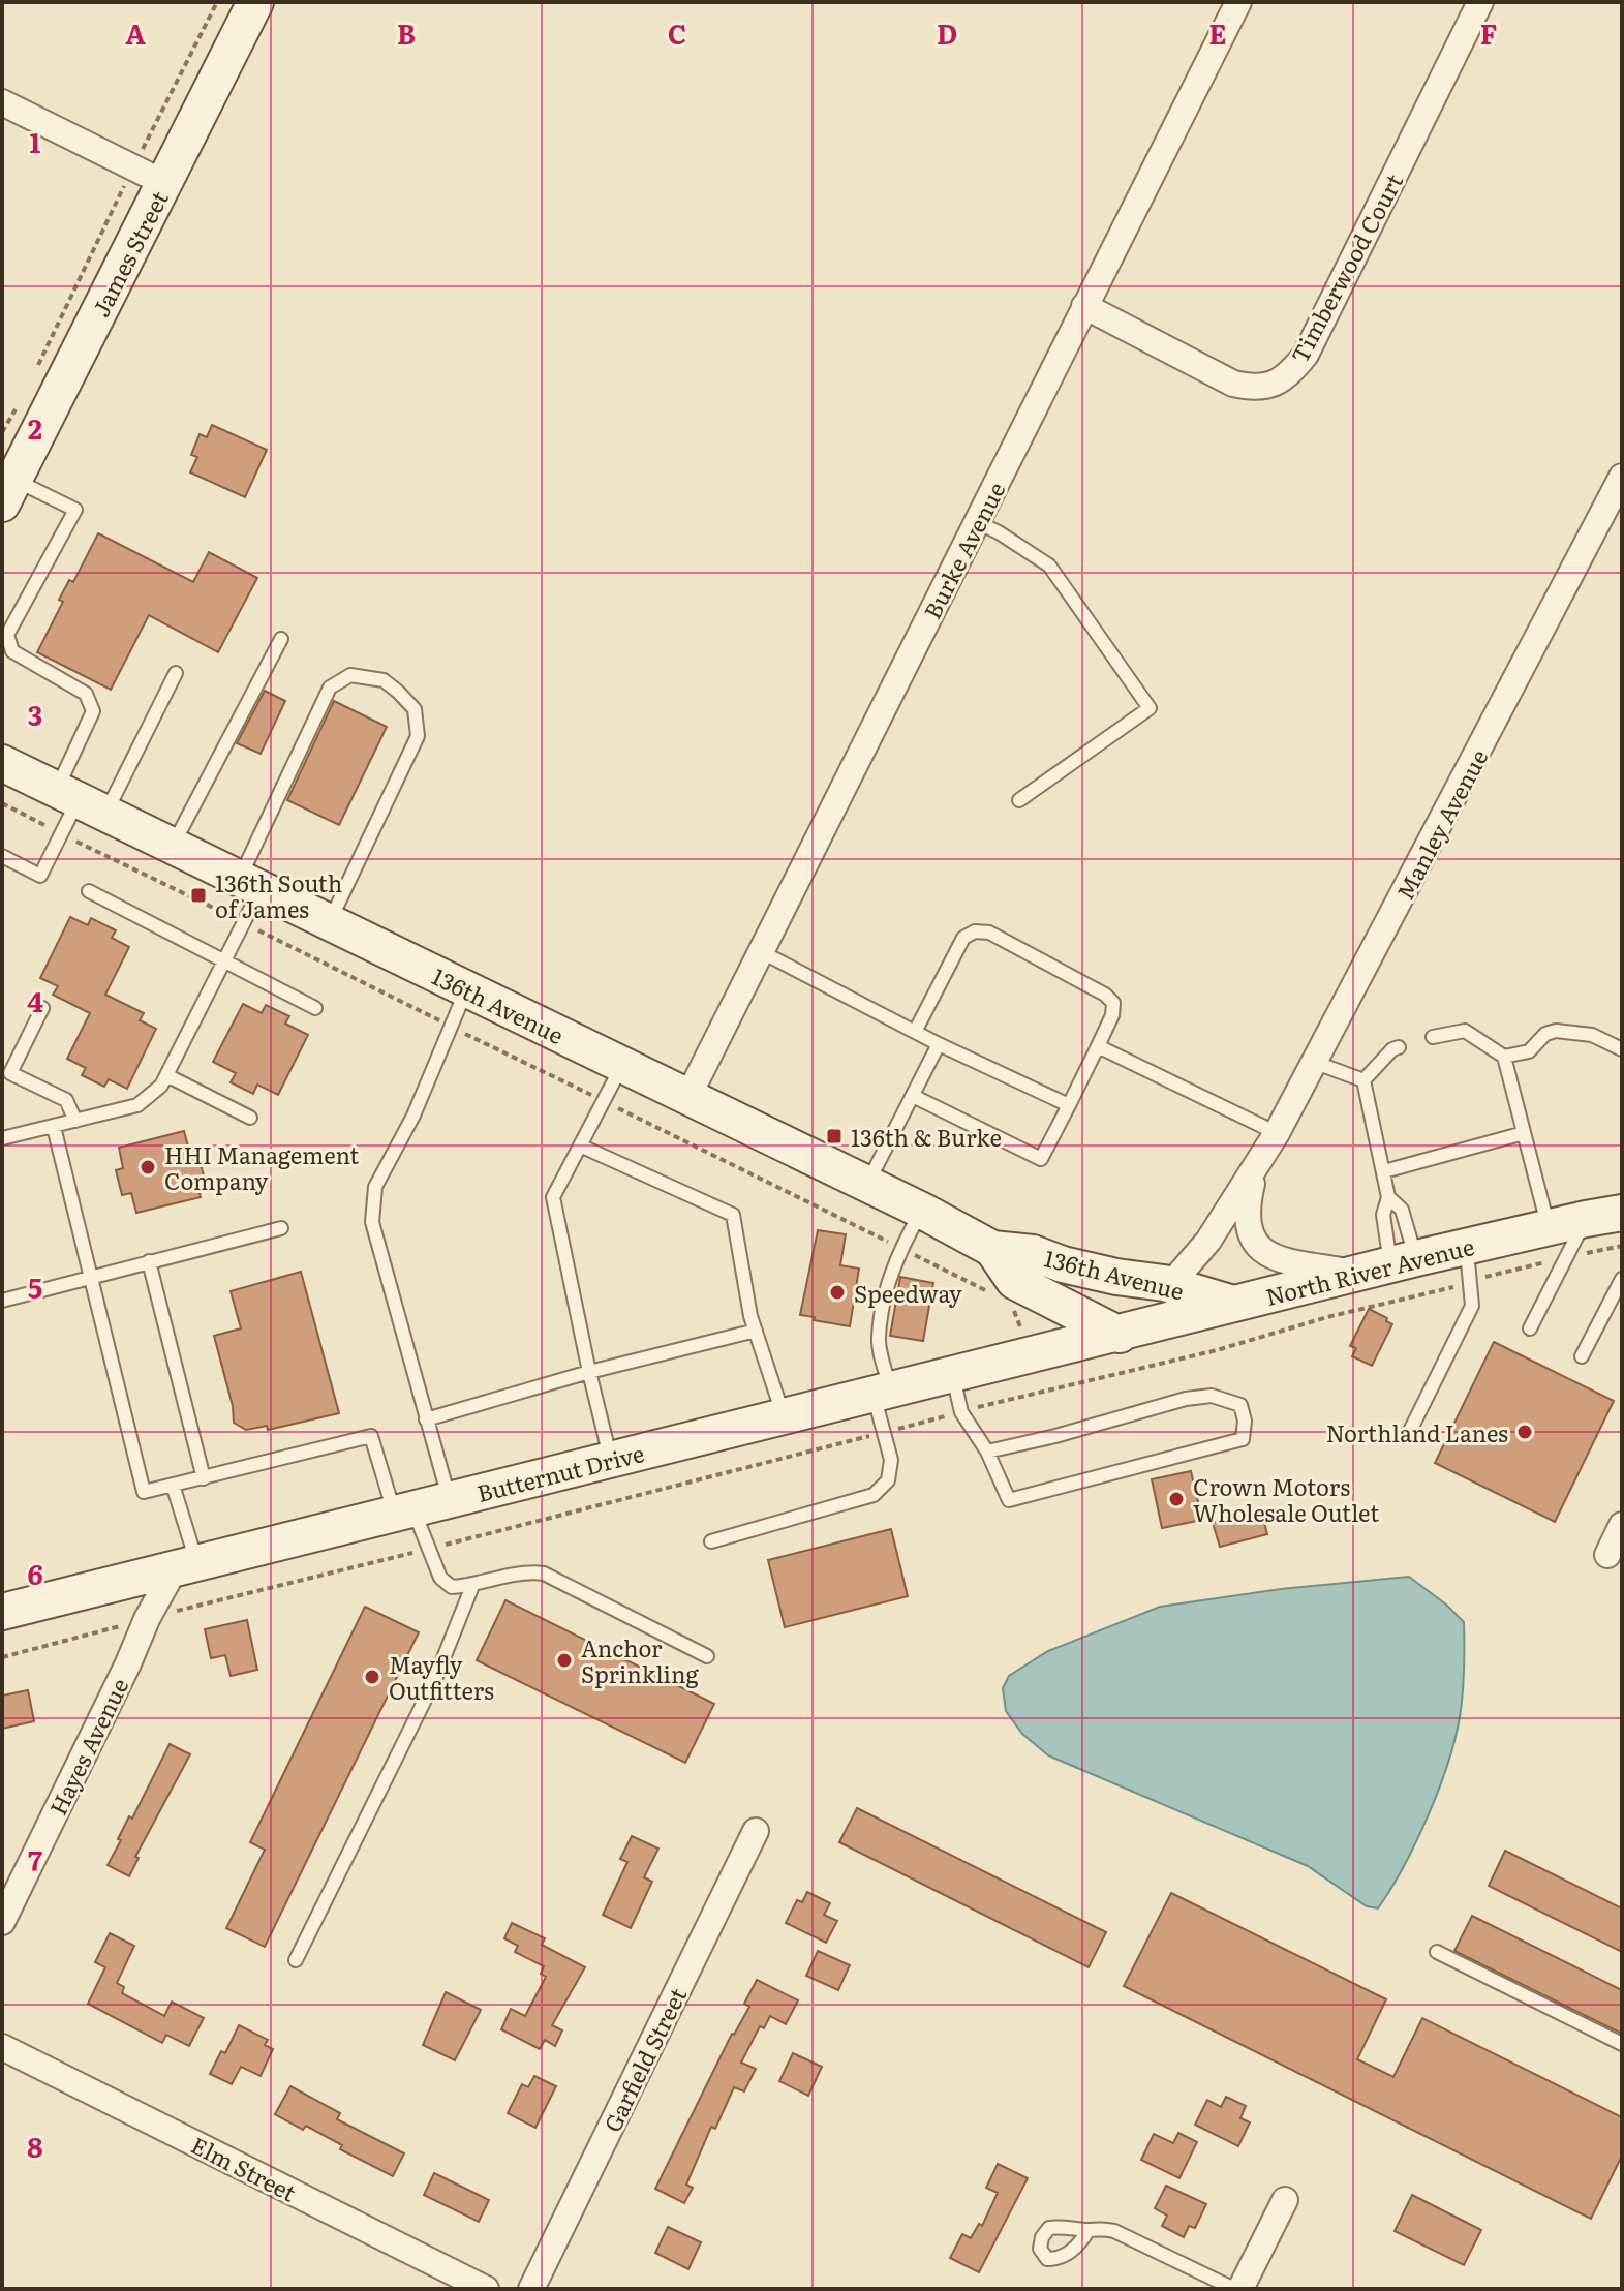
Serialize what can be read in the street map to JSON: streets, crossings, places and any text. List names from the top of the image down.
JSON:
{
  "streets": {
    "street": [
      "James Street",
      "Timberwood Court",
      "Burke Avenue",
      "Manley Avenue",
      "136th Avenue",
      "North River Avenue",
      "Butternut Drive",
      "Hayes Avenue",
      "Garfield Street",
      "Elm Street"
    ]
  },
  "crossings": [
    ["Timberwood Court", "Burke Avenue"],
    ["Burke Avenue", "136th Avenue"],
    ["Manley Avenue", "136th Avenue"],
    ["Manley Avenue", "North River Avenue"],
    ["136th Avenue", "North River Avenue"],
    ["136th Avenue", "Butternut Drive"],
    ["North River Avenue", "Butternut Drive"],
    ["Butternut Drive", "Hayes Avenue"]
  ],
  "places": {
    "transit": ["136th South of James", "136th & Burke"],
    "other": [
      "HHI Management Company",
      "Speedway",
      "Northland Lanes",
      "Crown Motors Wholesale Outlet",
      "Anchor Sprinkling",
      "Mayfly Outfitters"
    ]
  },
  "grid": {
    "columns": [
      "A",
      "B",
      "C",
      "D",
      "E",
      "F"
    ],
    "rows": [
      "1",
      "2",
      "3",
      "4",
      "5",
      "6",
      "7",
      "8"
    ]
  }
}
